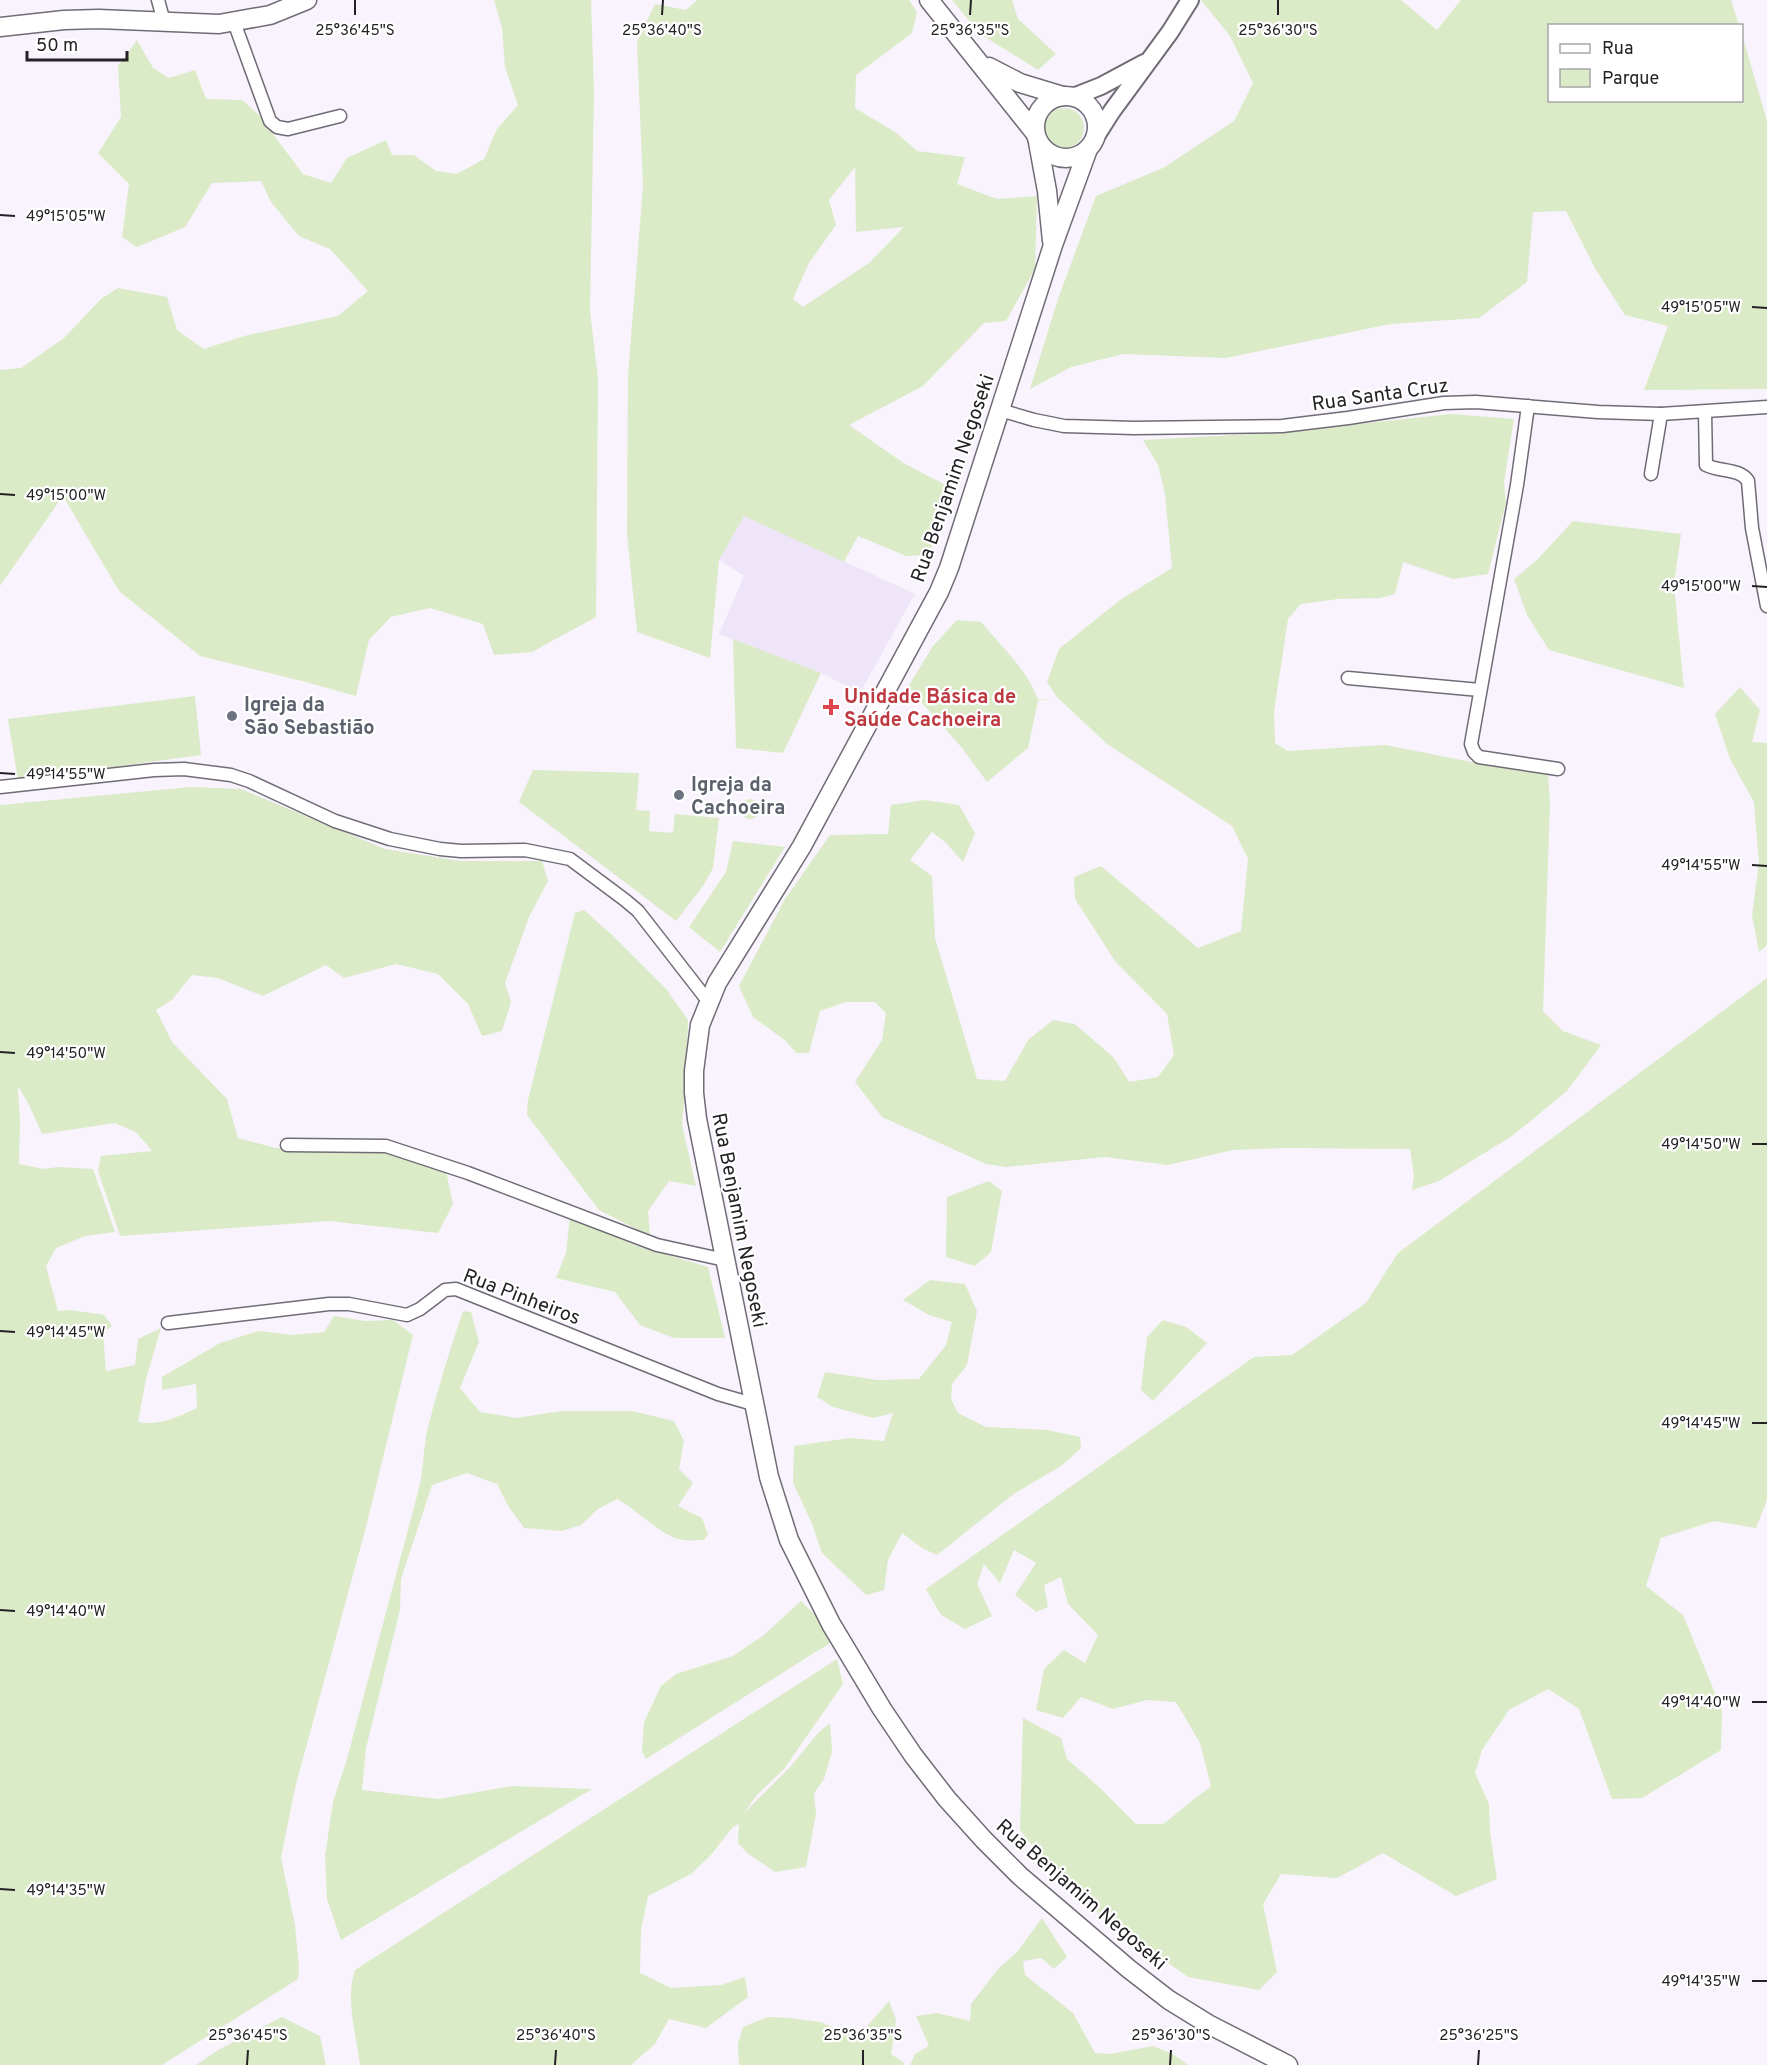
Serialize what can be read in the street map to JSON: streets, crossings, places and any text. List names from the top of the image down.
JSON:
{
  "streets": {
    "main road": ["Rua Benjamim Negoseki"],
    "street": ["Rua Santa Cruz", "Rua Pinheiros"]
  },
  "crossings": [
    ["Rua Santa Cruz", "Rua Benjamim Negoseki"],
    ["Rua Benjamim Negoseki", "Rua Pinheiros"]
  ],
  "places": {
    "health": ["Unidade Básica de Saúde Cachoeira"],
    "other": ["Igreja da São Sebastião", "Igreja da Cachoeira"]
  },
  "legend": ["Rua", "Parque"],
  "scale_bar": "50 m",
  "coordinates": [
    "25°36'45\"S",
    "25°36'40\"S",
    "25°36'35\"S",
    "25°36'30\"S",
    "49°15'05\"W",
    "49°15'00\"W",
    "49°14'55\"W",
    "49°14'50\"W",
    "49°14'45\"W",
    "49°14'40\"W",
    "49°14'35\"W",
    "25°36'25\"S"
  ]
}
